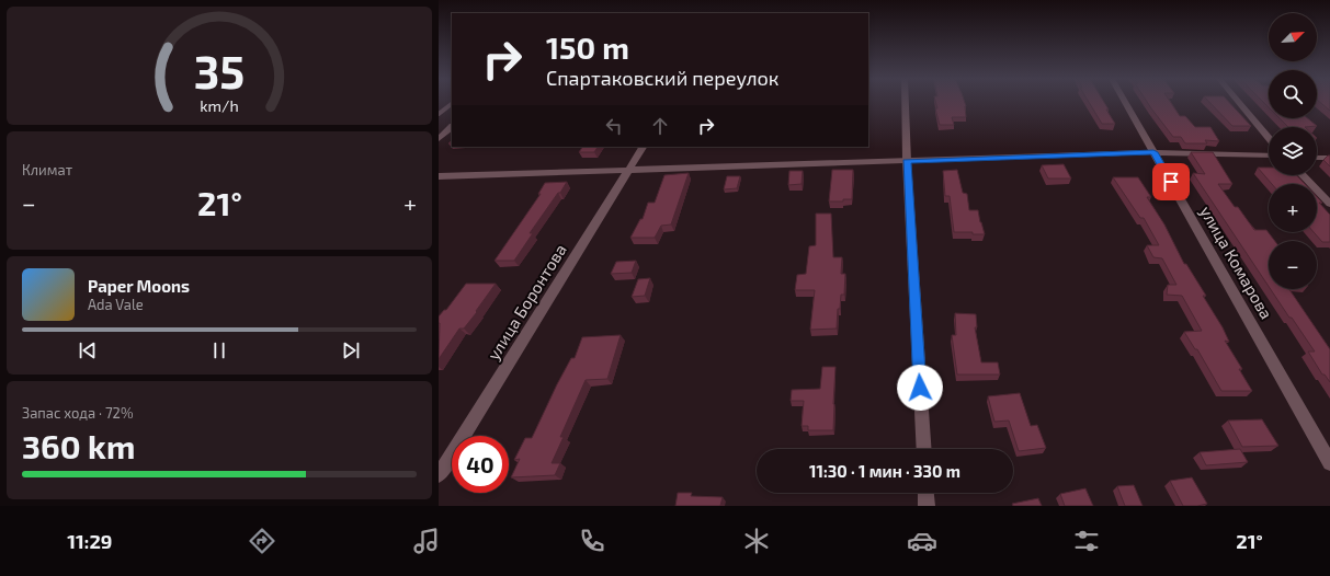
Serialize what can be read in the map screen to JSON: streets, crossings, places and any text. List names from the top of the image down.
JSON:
{
  "streets": {
    "street": ["улица Комарова", "улица Боронтова"]
  },
  "north": "top right",
  "page": {
    "map_buttons": ["+", "−"],
    "turn": ["150 m", "Спартаковский переулок"],
    "tile": [
      "Климат",
      ["Запас хода · 72%", "360 km"]
    ],
    "heat": ["−", "21°", "+"],
    "song": ["Paper Moons", "Ada Vale"],
    "limit": "40",
    "trip": "11:30 · 1 мин · 330 m",
    "tabs": ["11:29", "21°"],
    "gauge": ["35", "km/h"]
  }
}
